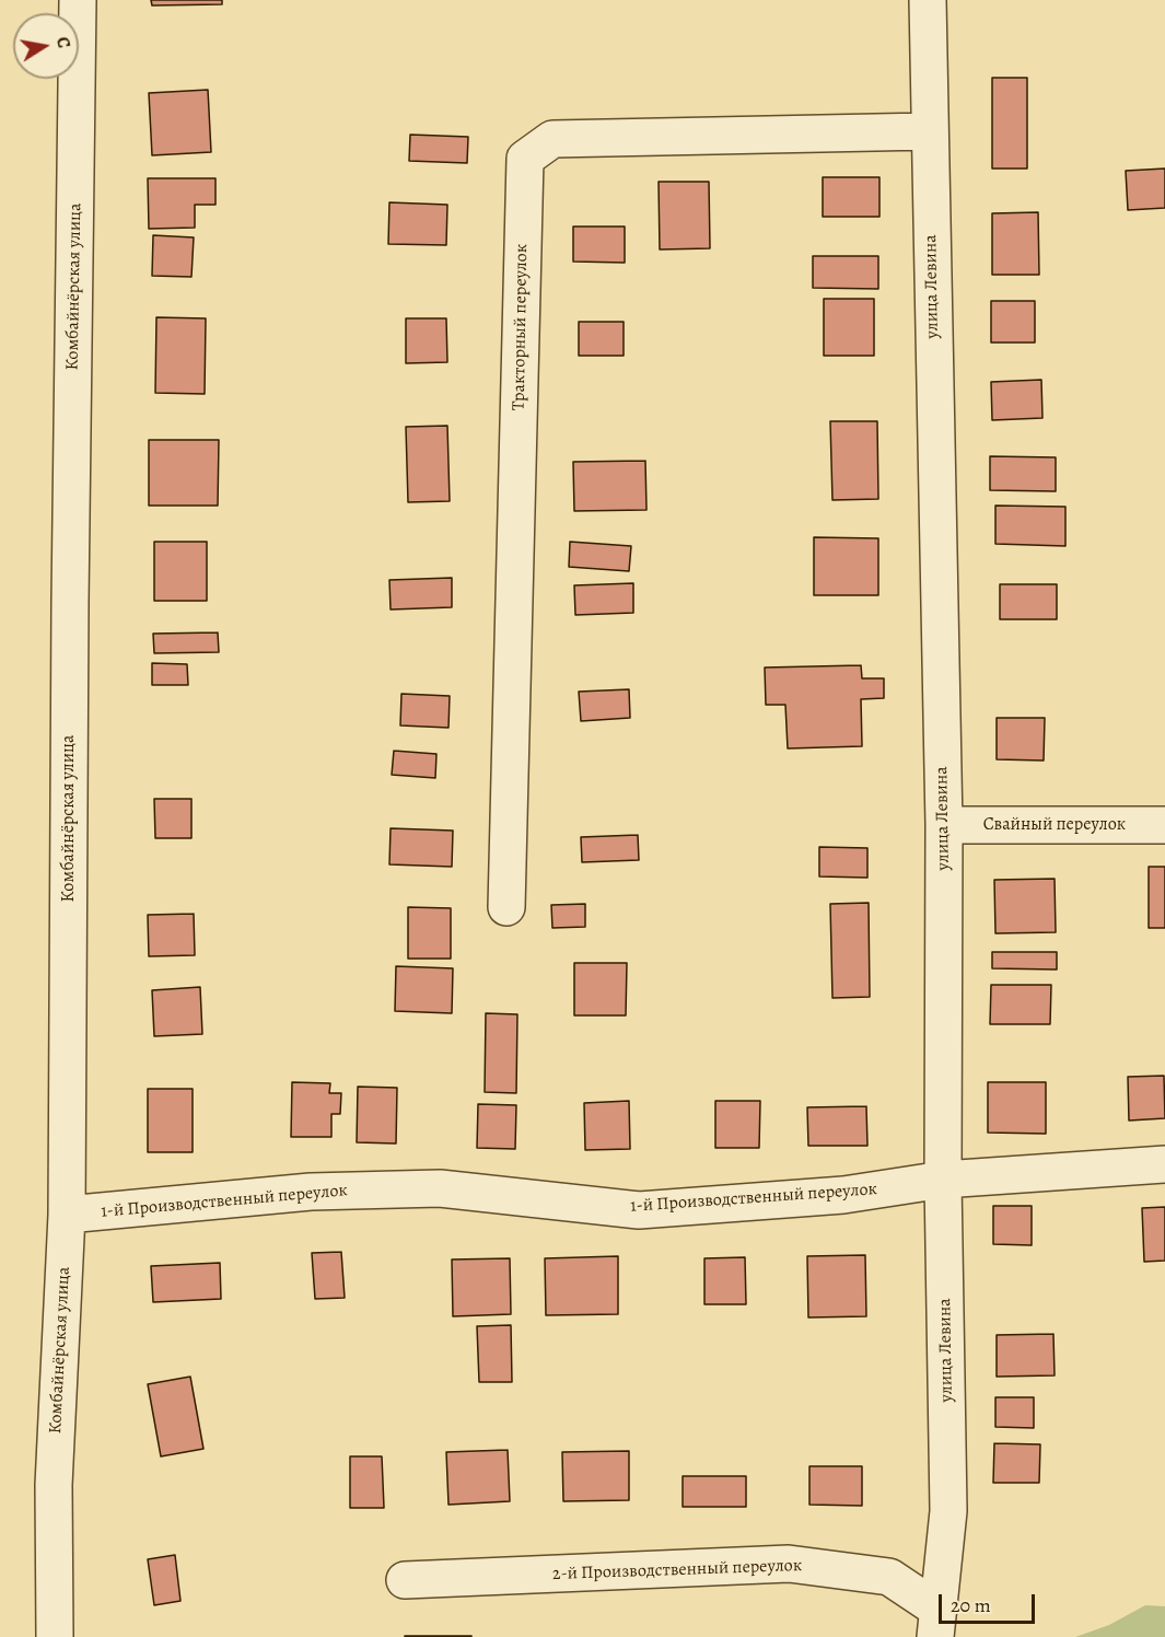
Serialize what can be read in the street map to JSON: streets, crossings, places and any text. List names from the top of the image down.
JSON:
{
  "streets": {
    "street": [
      "Комбайнёрская улица",
      "улица Левина",
      "Тракторный переулок",
      "Свайный переулок",
      "1-й Производственный переулок",
      "2-й Производственный переулок"
    ]
  },
  "crossings": [
    ["Комбайнёрская улица", "1-й Производственный переулок"],
    ["улица Левина", "Тракторный переулок"],
    ["улица Левина", "Свайный переулок"],
    ["улица Левина", "1-й Производственный переулок"],
    ["улица Левина", "2-й Производственный переулок"]
  ],
  "scale_bar": "20 m",
  "north": "right"
}
